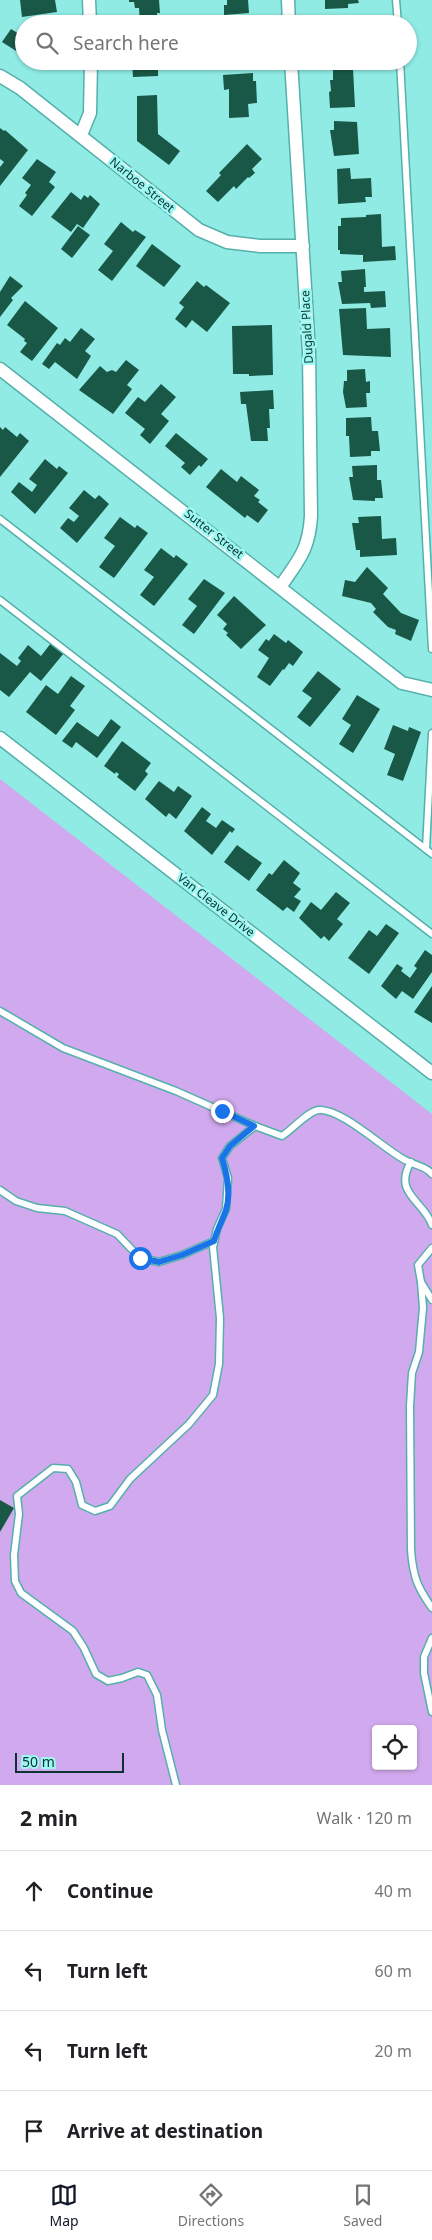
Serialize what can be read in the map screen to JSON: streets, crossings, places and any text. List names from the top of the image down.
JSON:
{
  "streets": {
    "street": [
      "Narboe Street",
      "Dugald Place",
      "Sutter Street",
      "Van Cleave Drive"
    ]
  },
  "crossings": [
    ["Narboe Street", "Dugald Place"],
    ["Dugald Place", "Sutter Street"]
  ],
  "scale_bar": "50 m",
  "page": {
    "search": "Search here",
    "scale": "50 m",
    "heading": ["2 min", "Walk · 120 m"],
    "list": [
      ["Continue", "40 m"],
      ["Turn left", "60 m"],
      ["Turn left", "20 m"],
      "Arrive at destination"
    ],
    "nav": ["Map", "Directions", "Saved"]
  }
}
